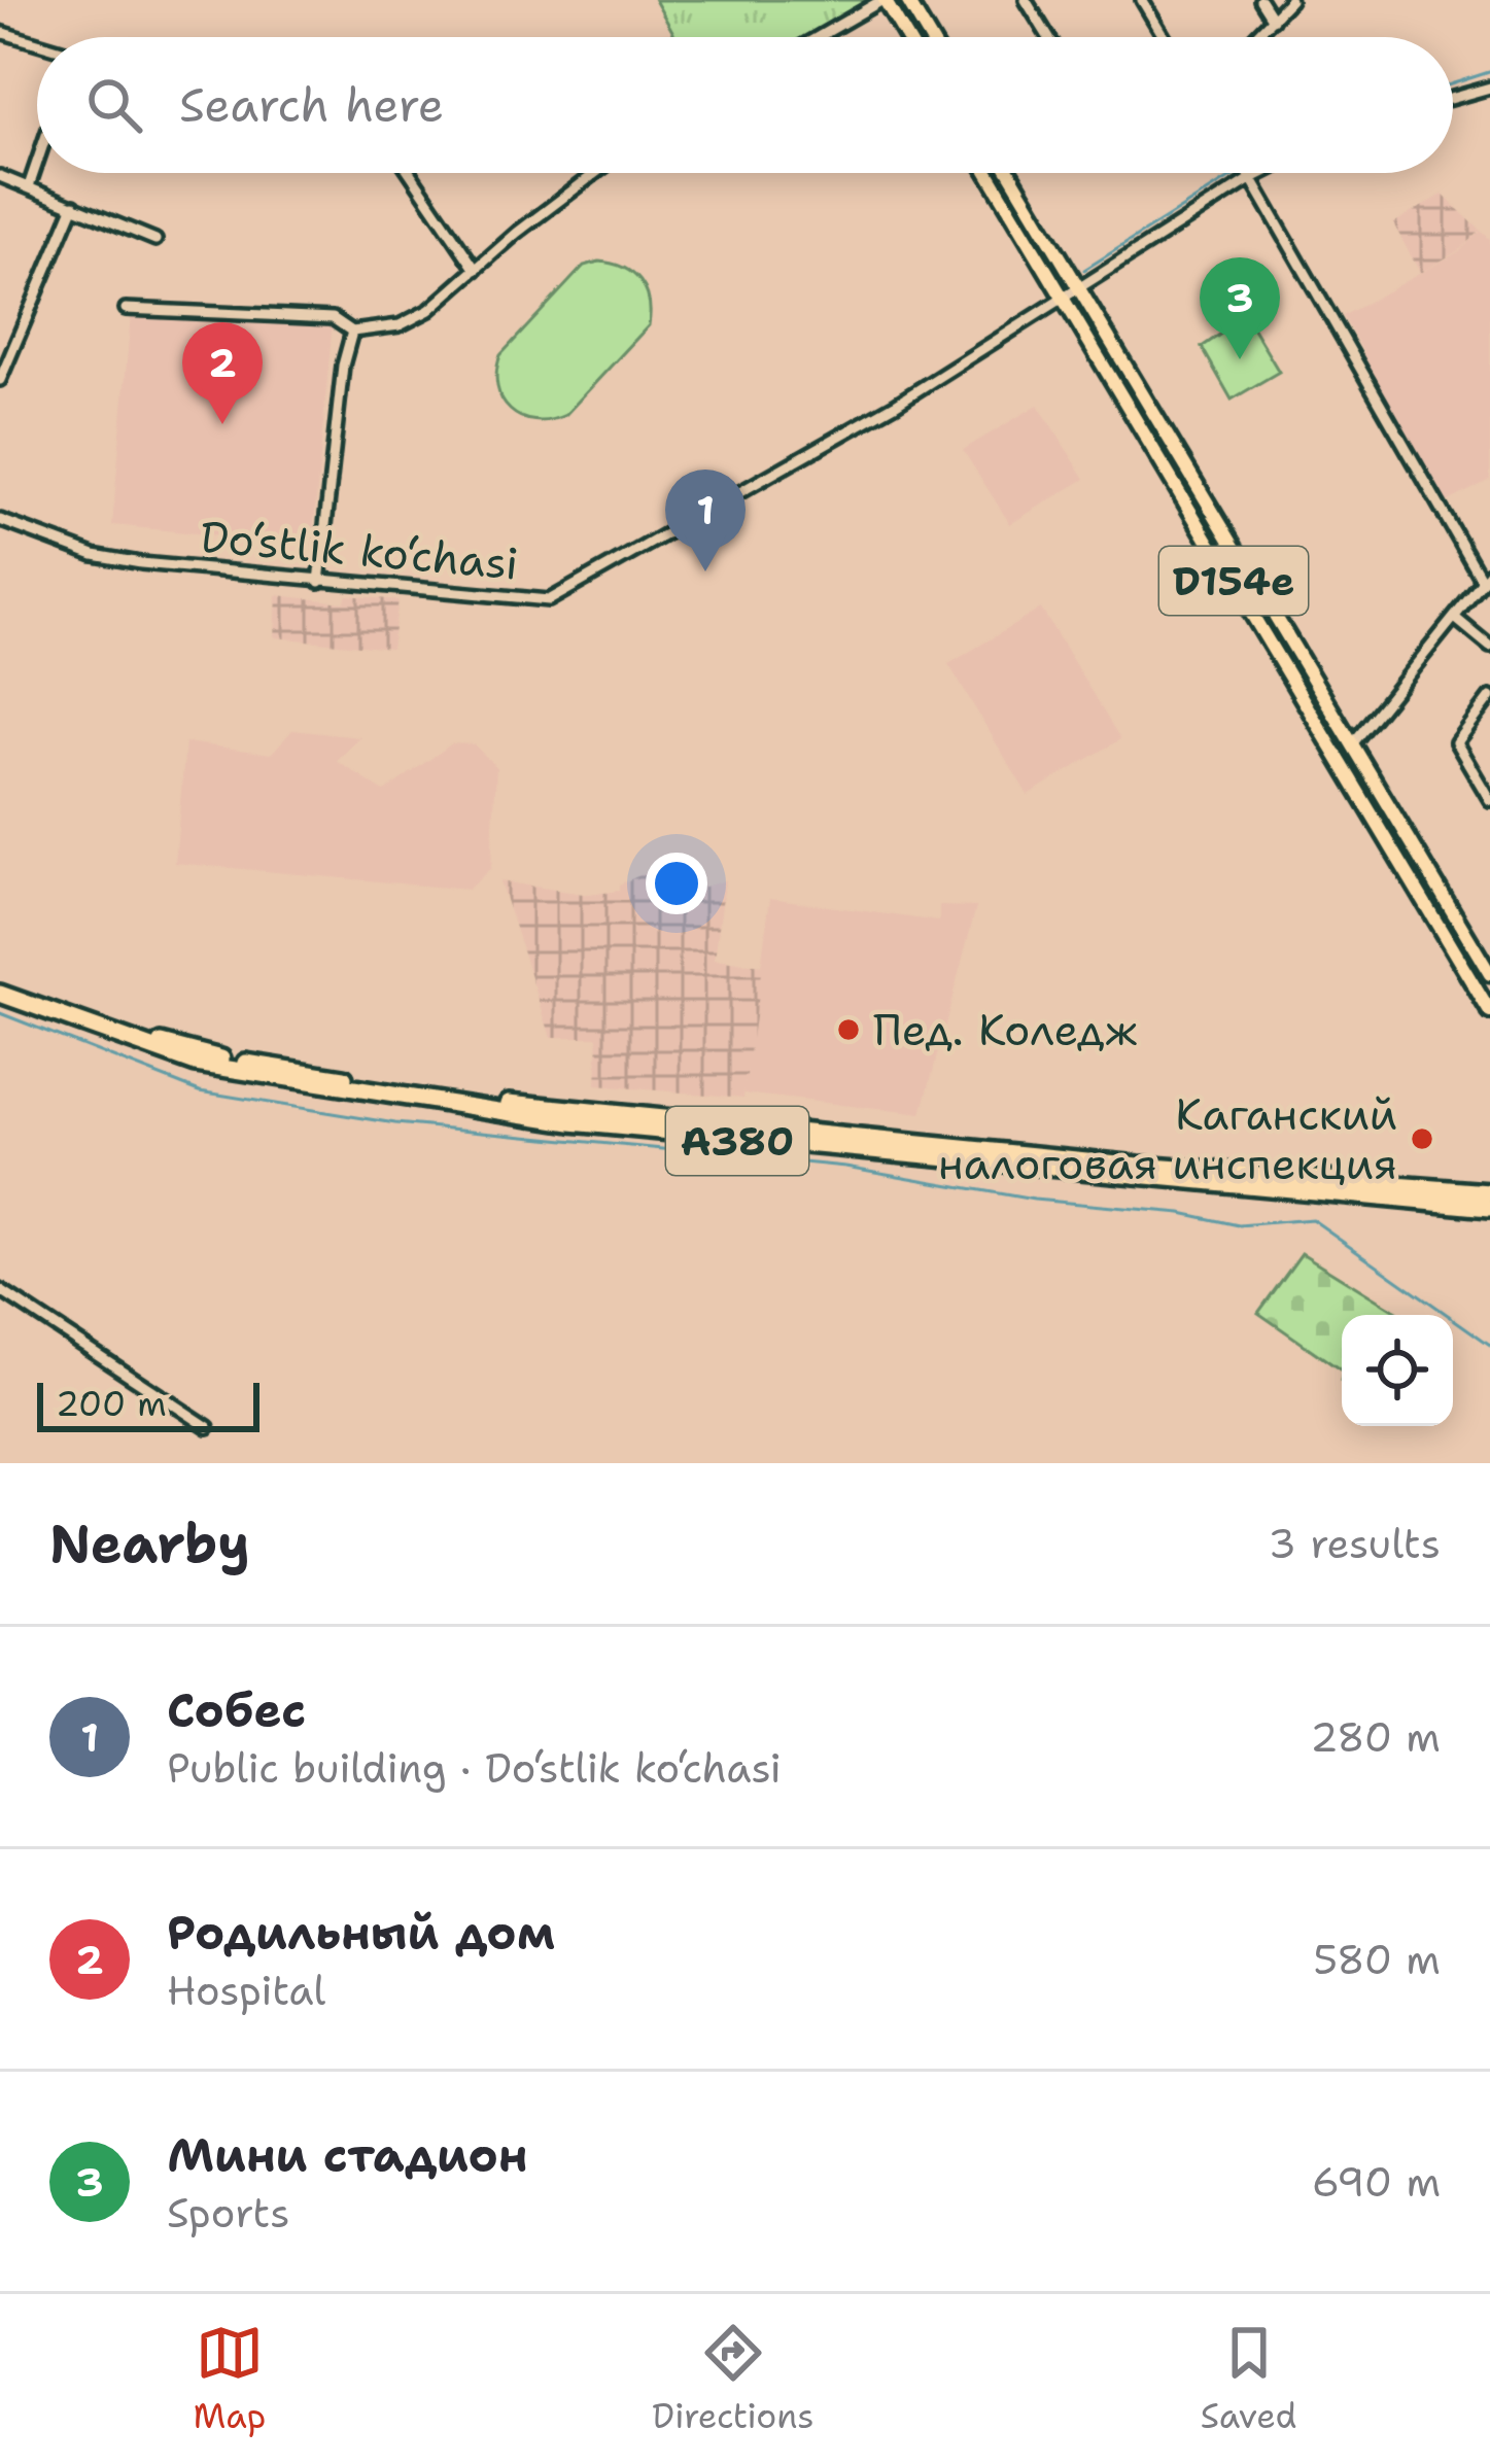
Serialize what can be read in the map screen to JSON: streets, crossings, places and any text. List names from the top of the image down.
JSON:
{
  "streets": {
    "highway": ["A380"],
    "main road": ["D154e"],
    "street": ["Do‘stlik ko‘chasi"]
  },
  "crossings": [
    ["Do‘stlik ko‘chasi", "D154e"]
  ],
  "places": ["Пед. Коледж", "Каганский налоговая инспекция"],
  "scale_bar": "200 m",
  "page": {
    "search": "Search here",
    "pins": ["3", "2", "1"],
    "scale": "200 m",
    "heading": ["Nearby", "3 results"],
    "list": [
      {
        "mark": "1",
        "name": "Собеc",
        "note": "Public building · Do‘stlik ko‘chasi",
        "value": "280 m"
      },
      {
        "mark": "2",
        "name": "Родильный дом",
        "note": "Hospital",
        "value": "580 m"
      },
      {
        "mark": "3",
        "name": "Мини стадион",
        "note": "Sports",
        "value": "690 m"
      }
    ],
    "nav": ["Map", "Directions", "Saved"]
  }
}
